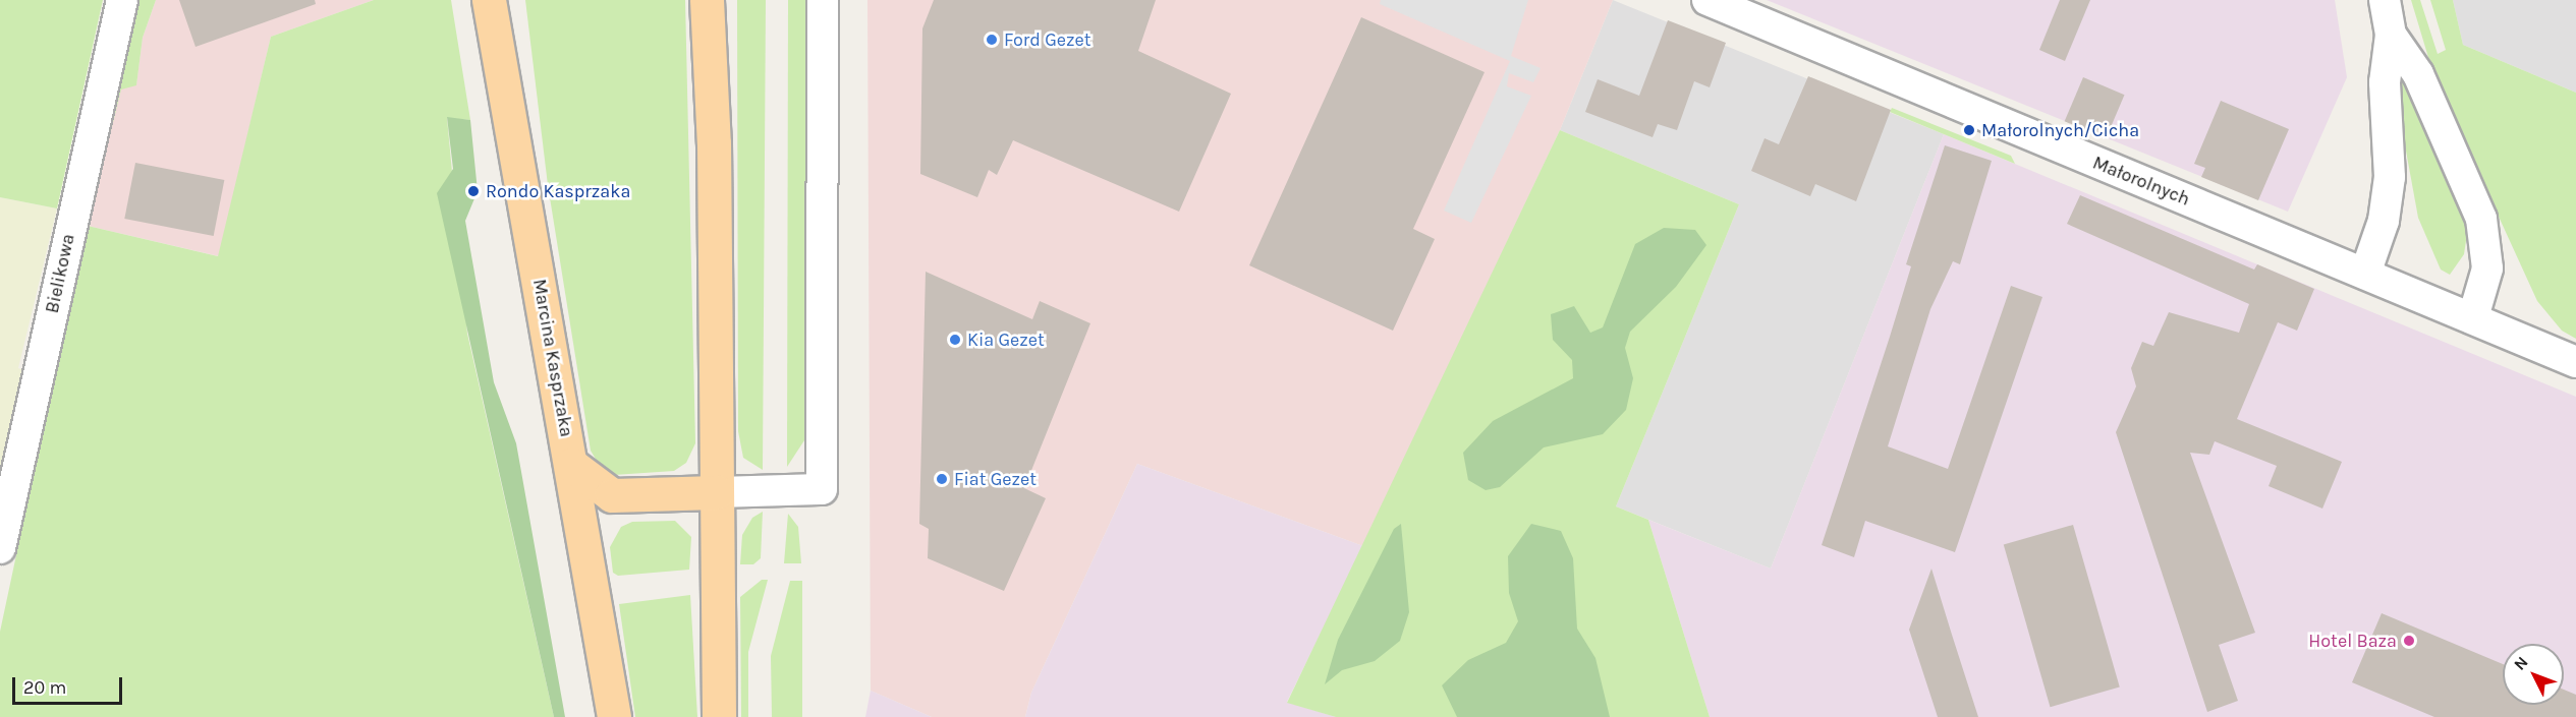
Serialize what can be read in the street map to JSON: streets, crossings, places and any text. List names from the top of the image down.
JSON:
{
  "streets": {
    "main road": ["Marcina Kasprzaka"],
    "street": ["Małorolnych", "Bielikowa"]
  },
  "places": [
    "Ford Gezet",
    "Małorolnych/Cicha",
    "Rondo Kasprzaka",
    "Kia Gezet",
    "Fiat Gezet",
    "Hotel Baza"
  ],
  "scale_bar": "20 m",
  "north": "top left"
}
